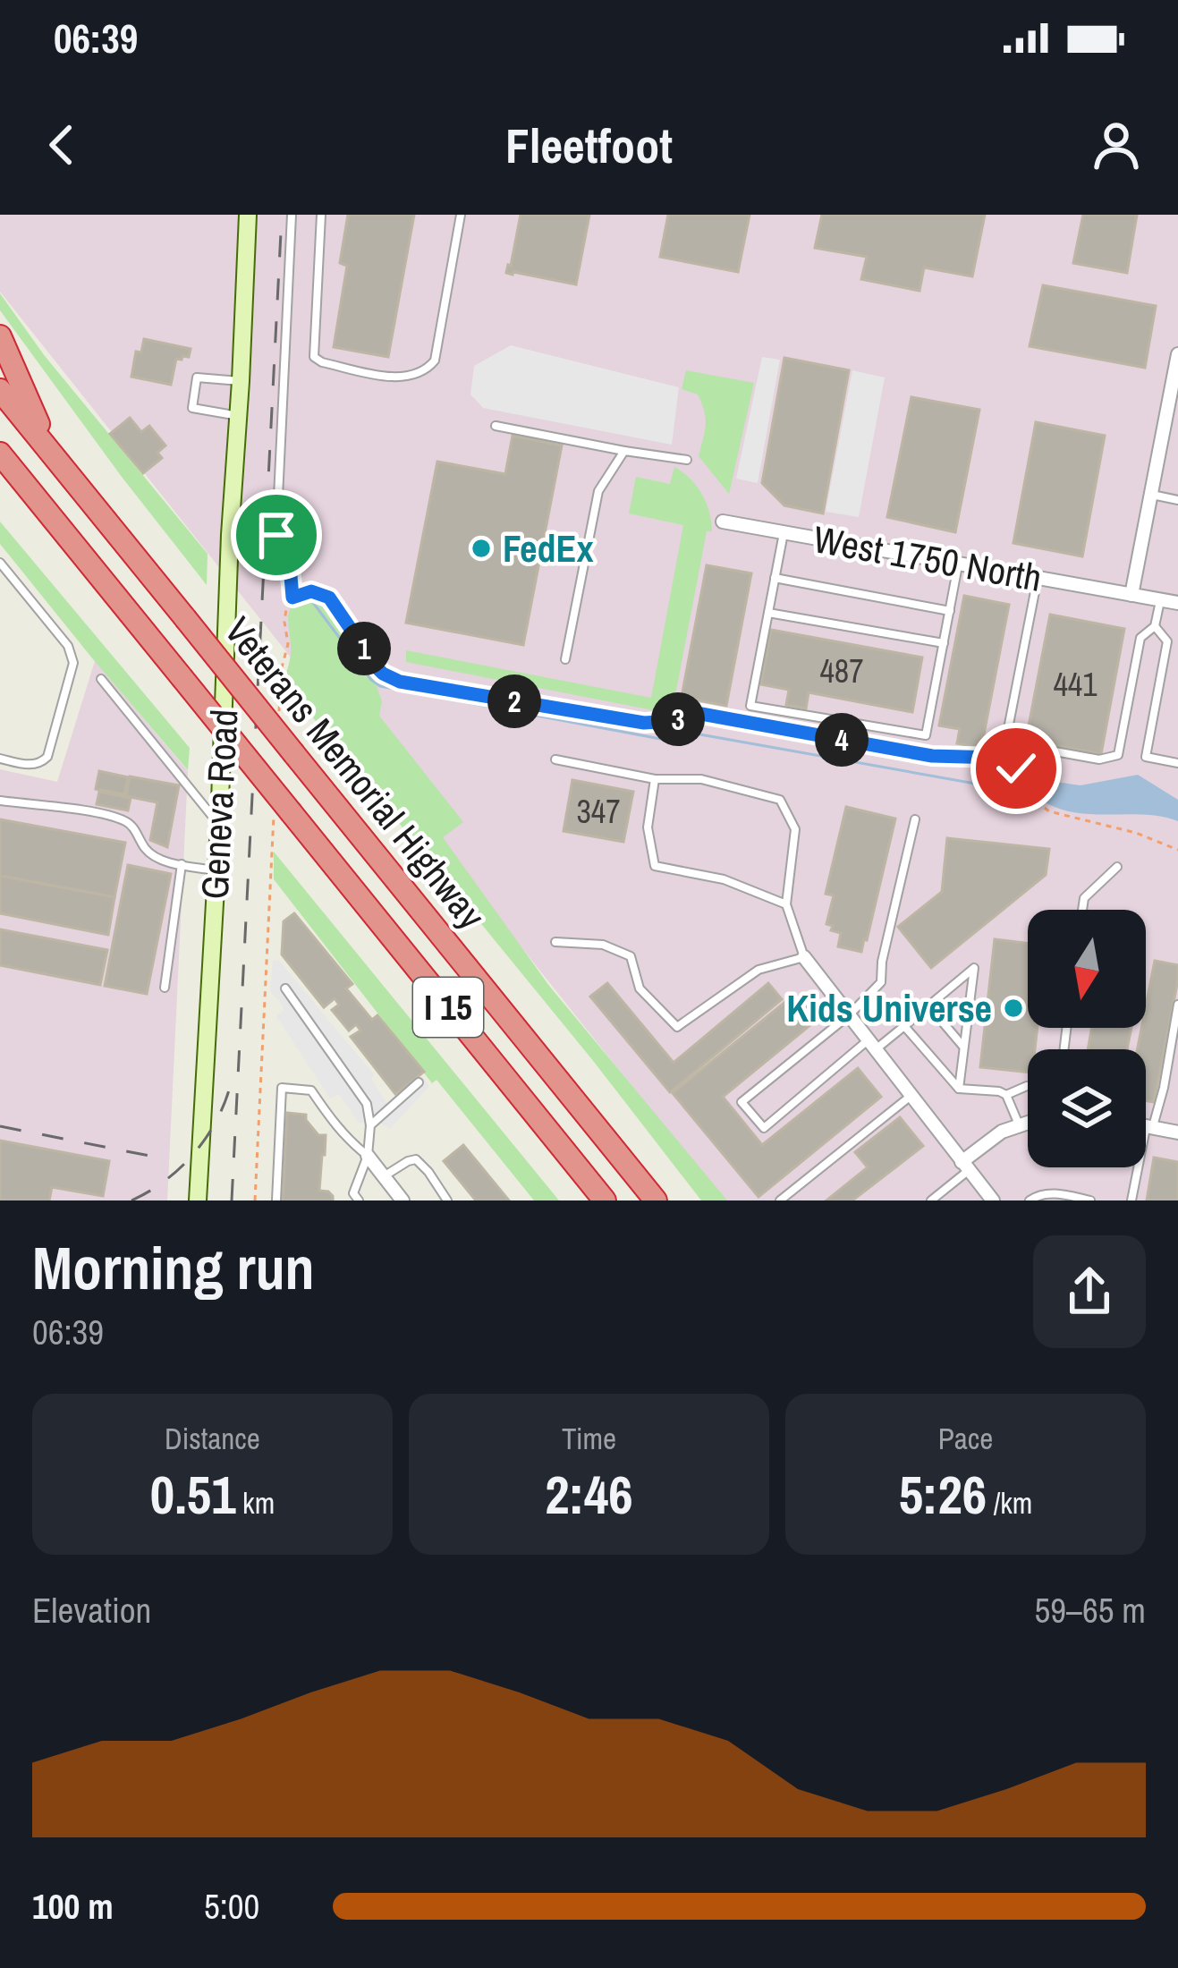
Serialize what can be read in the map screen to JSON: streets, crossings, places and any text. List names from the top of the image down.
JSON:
{
  "streets": {
    "highway": ["Veterans Memorial Highway", "I 15"],
    "main road": ["Geneva Road"],
    "street": ["West 1750 North"]
  },
  "places": ["FedEx", "Kids Universe"],
  "house_numbers": ["487", "441", "347"],
  "north": "bottom",
  "page": {
    "status": "06:39",
    "header": "Fleetfoot",
    "pins": [
      "1",
      "2",
      "3",
      "4"
    ],
    "heading": ["Morning run", "06:39"],
    "stats": [
      ["Distance", "0.51 km"],
      ["Time", "2:46"],
      ["Pace", "5:26 /km"]
    ],
    "chart": ["Elevation", "59–65 m"],
    "list": [
      {
        "name": "100 m",
        "note": "5:00"
      }
    ]
  }
}
